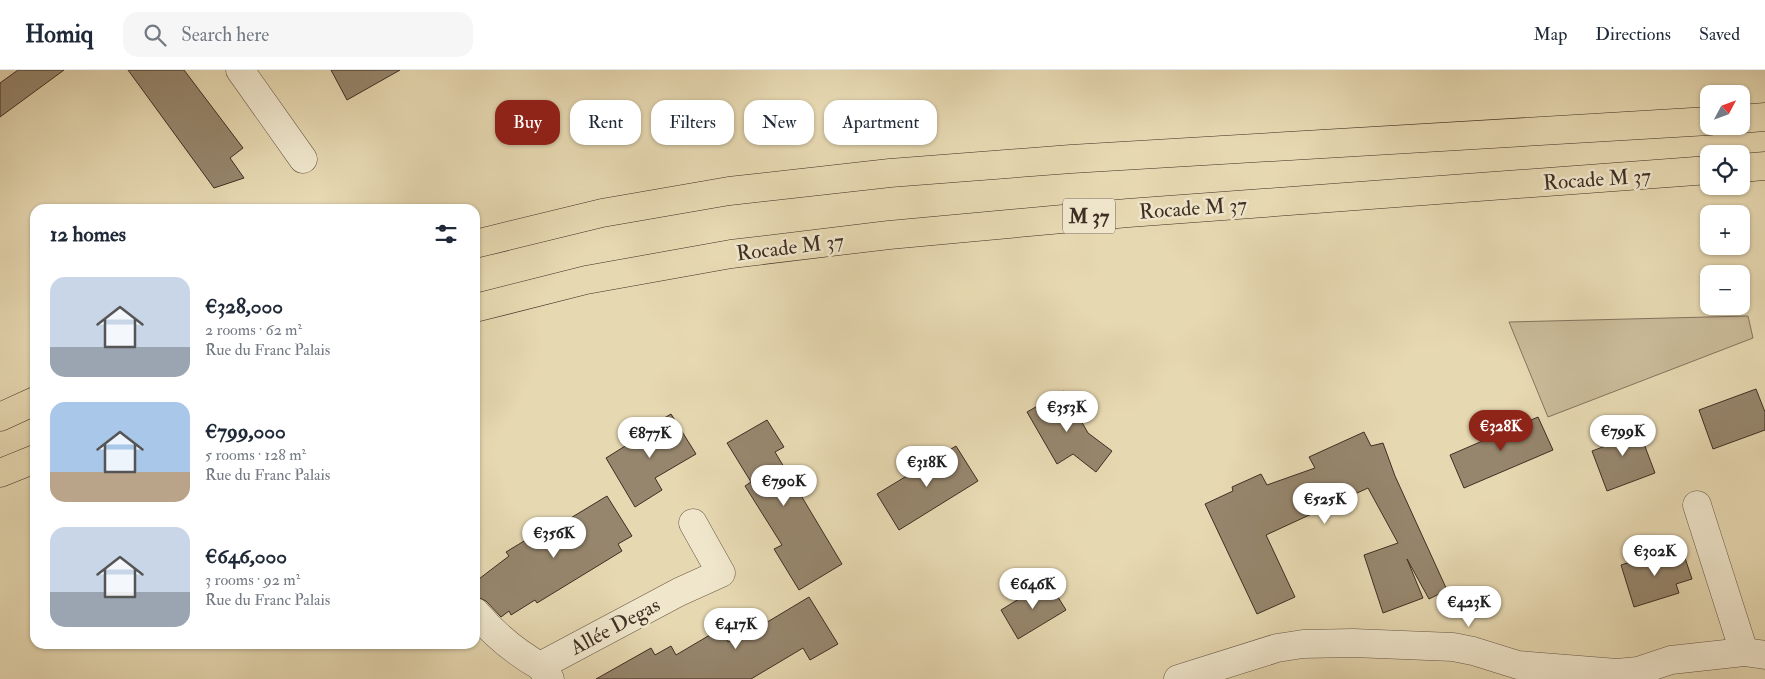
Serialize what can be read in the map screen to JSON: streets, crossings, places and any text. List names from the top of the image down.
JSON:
{
  "streets": {
    "highway": ["Rocade M 37", "M 37"],
    "street": ["Allée Degas"]
  },
  "north": "top right",
  "page": {
    "header": "Homiq",
    "search": "Search here",
    "nav": ["Map", "Directions", "Saved"],
    "map_buttons": ["+", "−"],
    "chip": [
      "Buy",
      "Rent",
      "Filters",
      "New",
      "Apartment"
    ],
    "heading": "12 homes",
    "list": [
      {
        "name": "€328,000",
        "note": "2 rooms · 62 m² · Rue du Franc Palais"
      },
      {
        "name": "€799,000",
        "note": "5 rooms · 128 m² · Rue du Franc Palais"
      },
      {
        "name": "€646,000",
        "note": "3 rooms · 92 m² · Rue du Franc Palais"
      }
    ],
    "price": [
      "€353K",
      "€328K",
      "€799K",
      "€877K",
      "€318K",
      "€790K",
      "€525K",
      "€356K",
      "€302K",
      "€646K",
      "€423K",
      "€417K"
    ]
  }
}
